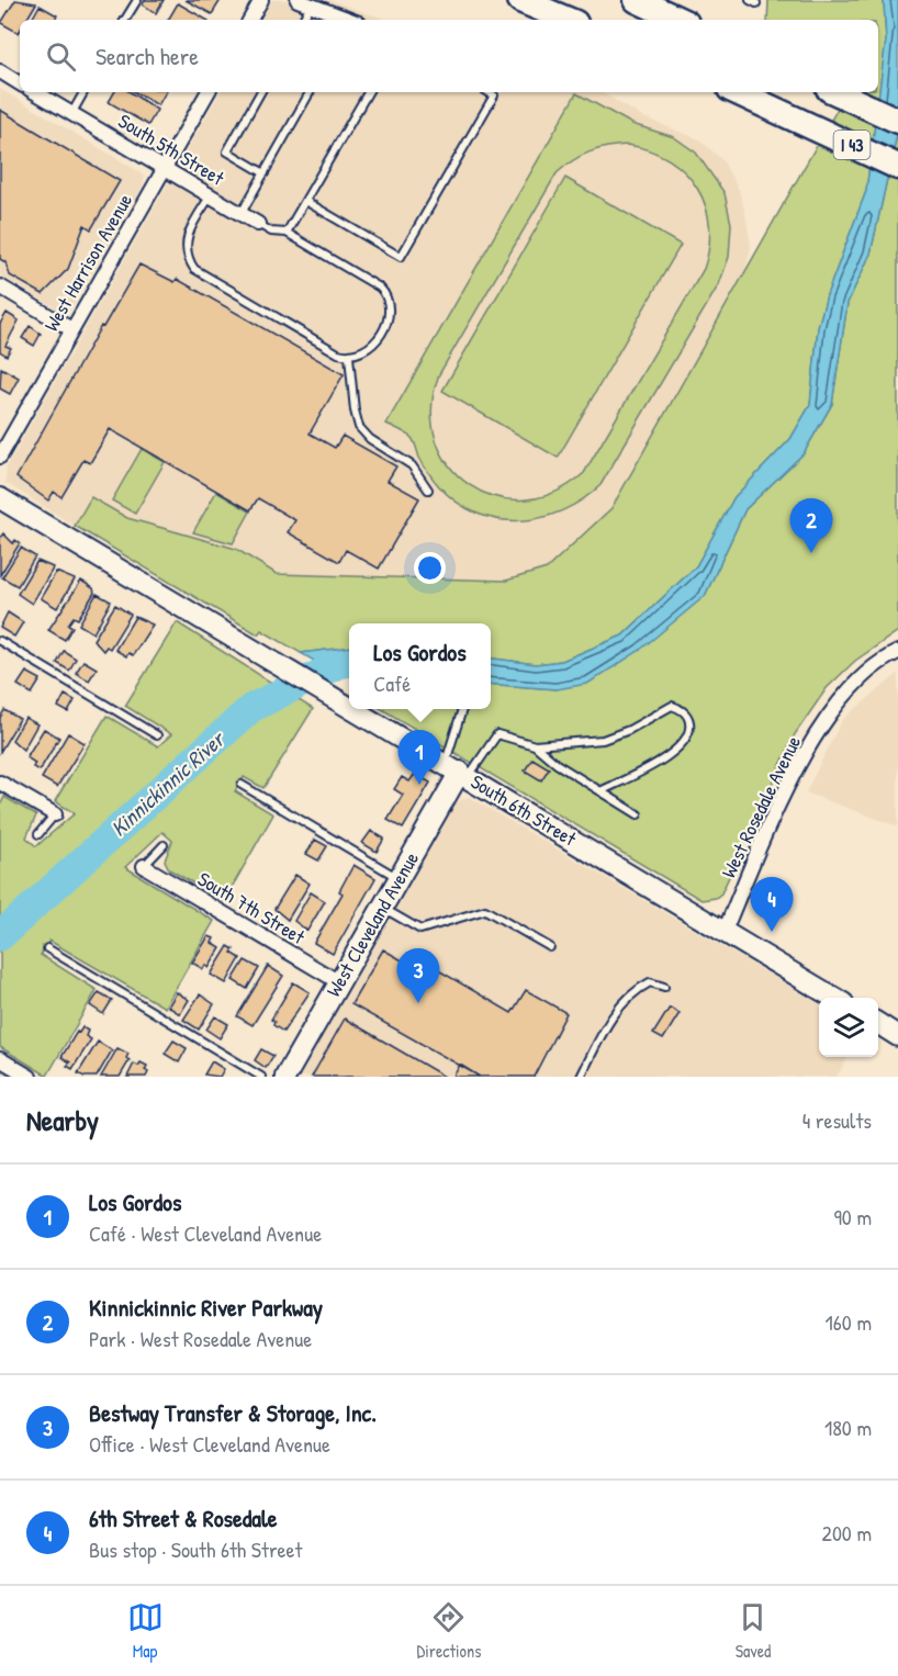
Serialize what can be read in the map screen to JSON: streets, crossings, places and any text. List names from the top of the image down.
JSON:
{
  "streets": {
    "highway": ["I 43"],
    "street": [
      "South 5th Street",
      "West Harrison Avenue",
      "West Rosedale Avenue",
      "South 6th Street",
      "South 7th Street",
      "West Cleveland Avenue"
    ]
  },
  "crossings": [
    ["South 5th Street", "West Harrison Avenue"],
    ["West Rosedale Avenue", "South 6th Street"],
    ["South 6th Street", "West Cleveland Avenue"],
    ["South 7th Street", "West Cleveland Avenue"]
  ],
  "water": ["Kinnickinnic River"],
  "page": {
    "search": "Search here",
    "pins": [
      "2",
      "1",
      "4",
      "3"
    ],
    "popup": ["Los Gordos", "Café"],
    "heading": ["Nearby", "4 results"],
    "list": [
      {
        "mark": "1",
        "name": "Los Gordos",
        "note": "Café · West Cleveland Avenue",
        "value": "90 m"
      },
      {
        "mark": "2",
        "name": "Kinnickinnic River Parkway",
        "note": "Park · West Rosedale Avenue",
        "value": "160 m"
      },
      {
        "mark": "3",
        "name": "Bestway Transfer & Storage, Inc.",
        "note": "Office · West Cleveland Avenue",
        "value": "180 m"
      },
      {
        "mark": "4",
        "name": "6th Street & Rosedale",
        "note": "Bus stop · South 6th Street",
        "value": "200 m"
      }
    ],
    "nav": ["Map", "Directions", "Saved"]
  }
}
